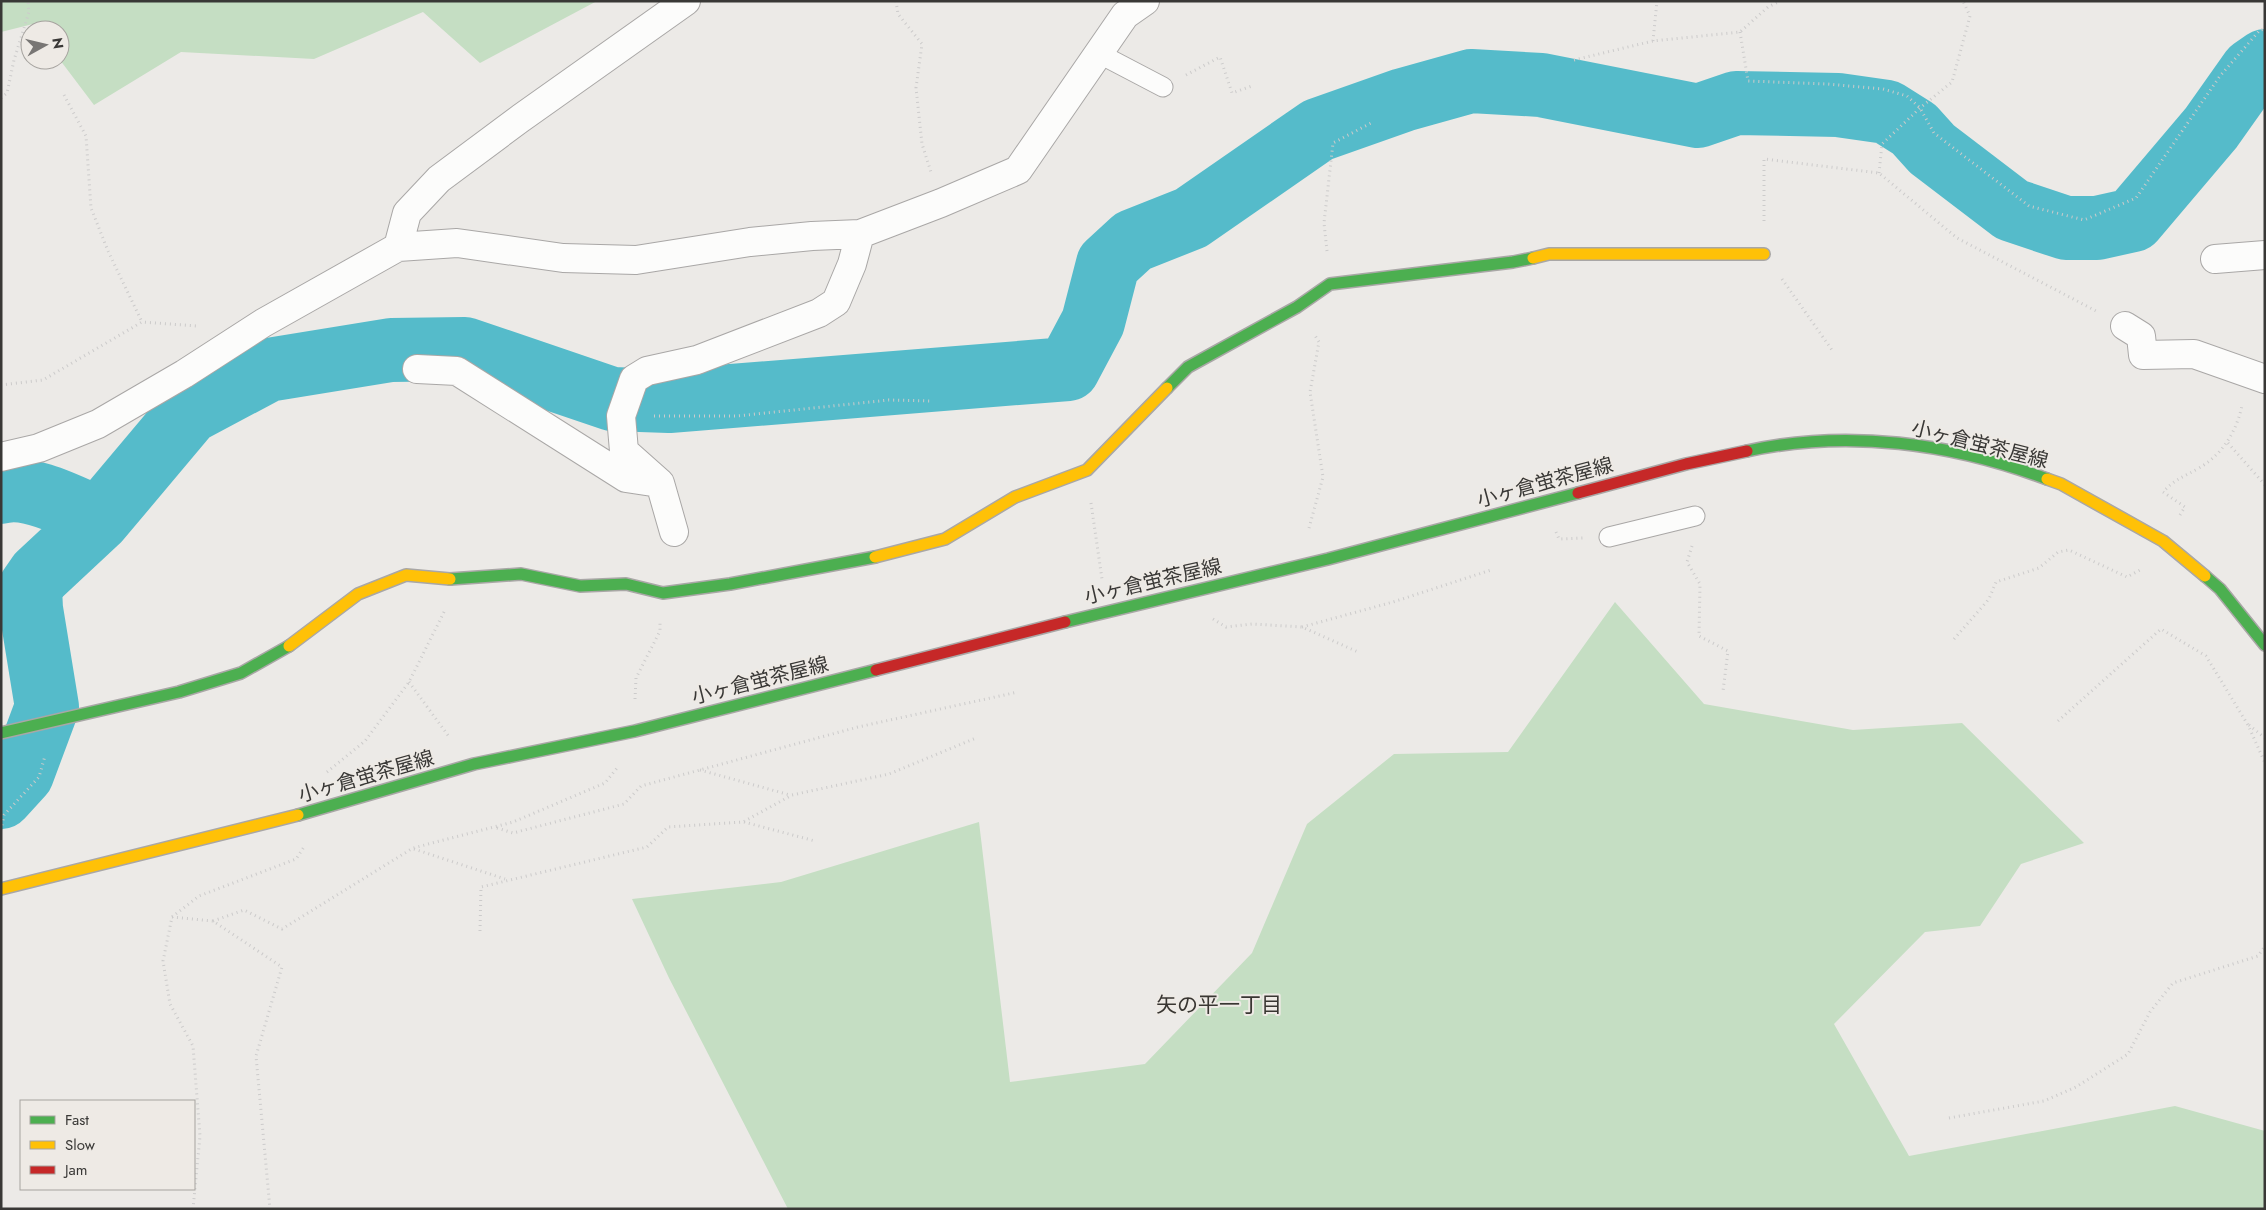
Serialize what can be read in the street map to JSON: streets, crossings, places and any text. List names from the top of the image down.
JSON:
{
  "streets": {
    "street": ["小ヶ倉蛍茶屋線"]
  },
  "districts": ["矢の平一丁目"],
  "legend": ["Fast", "Slow", "Jam"],
  "north": "right"
}
